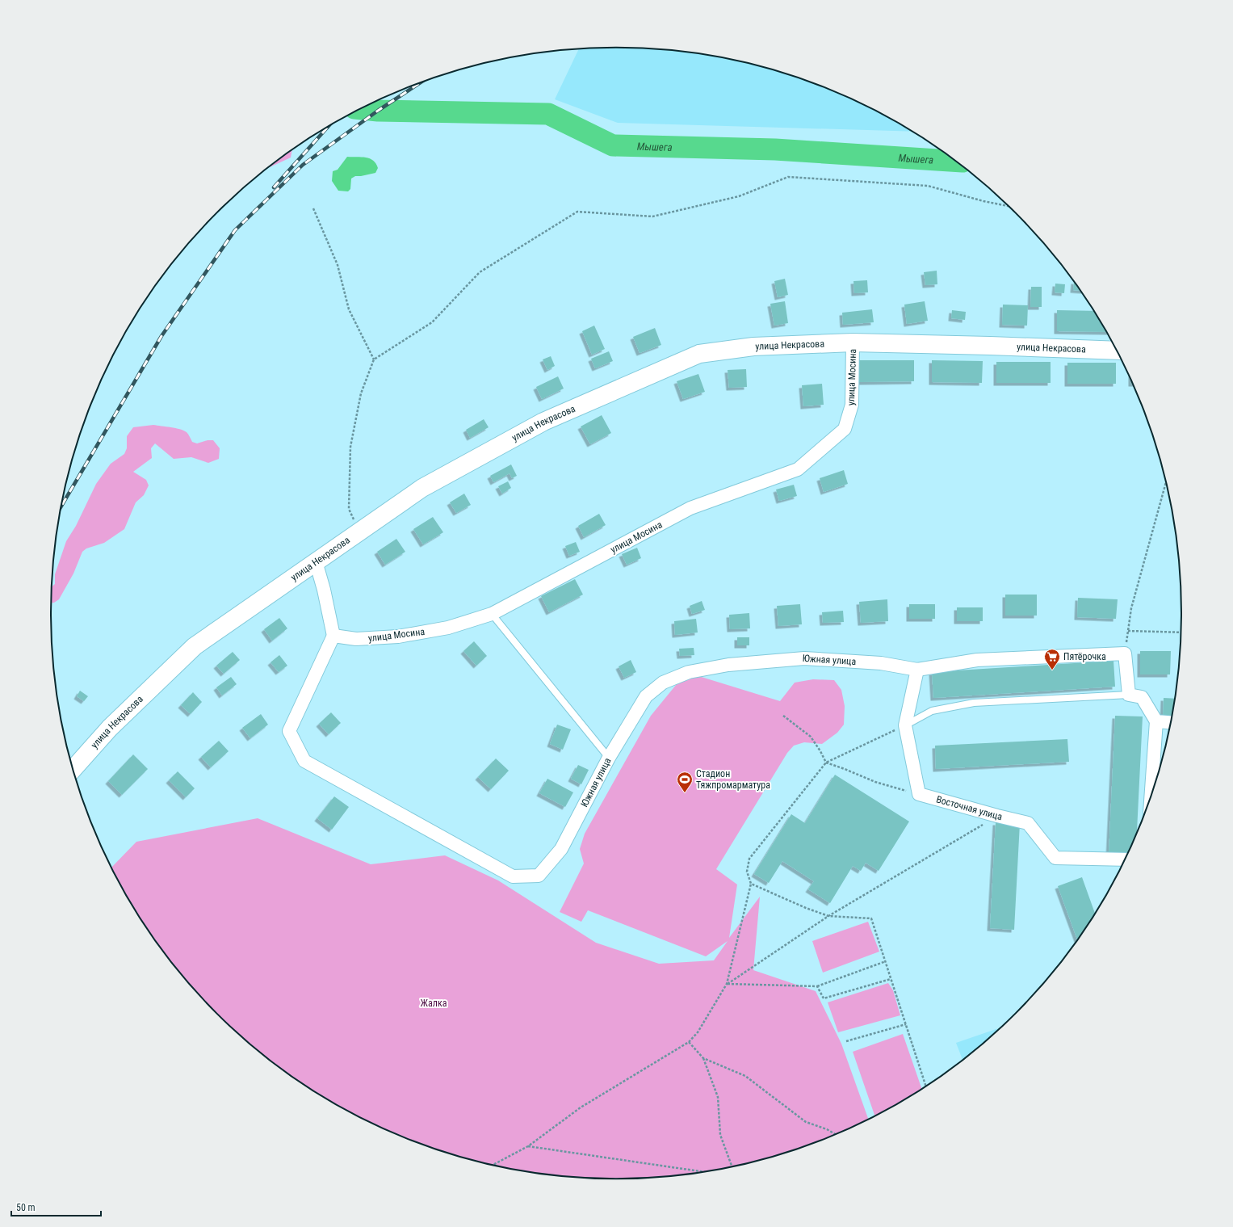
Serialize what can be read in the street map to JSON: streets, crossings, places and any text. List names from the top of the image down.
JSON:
{
  "streets": {
    "main road": ["улица Некрасова"],
    "street": ["улица Мосина", "Южная улица", "Восточная улица"]
  },
  "crossings": [
    ["улица Некрасова", "улица Мосина"],
    ["улица Мосина", "Южная улица"]
  ],
  "water": ["Мышега"],
  "parks": ["Жалка"],
  "places": {
    "supermarket": ["Пятёрочка"],
    "sports": ["Стадион Тяжпромарматура"]
  },
  "scale_bar": "50 m"
}
